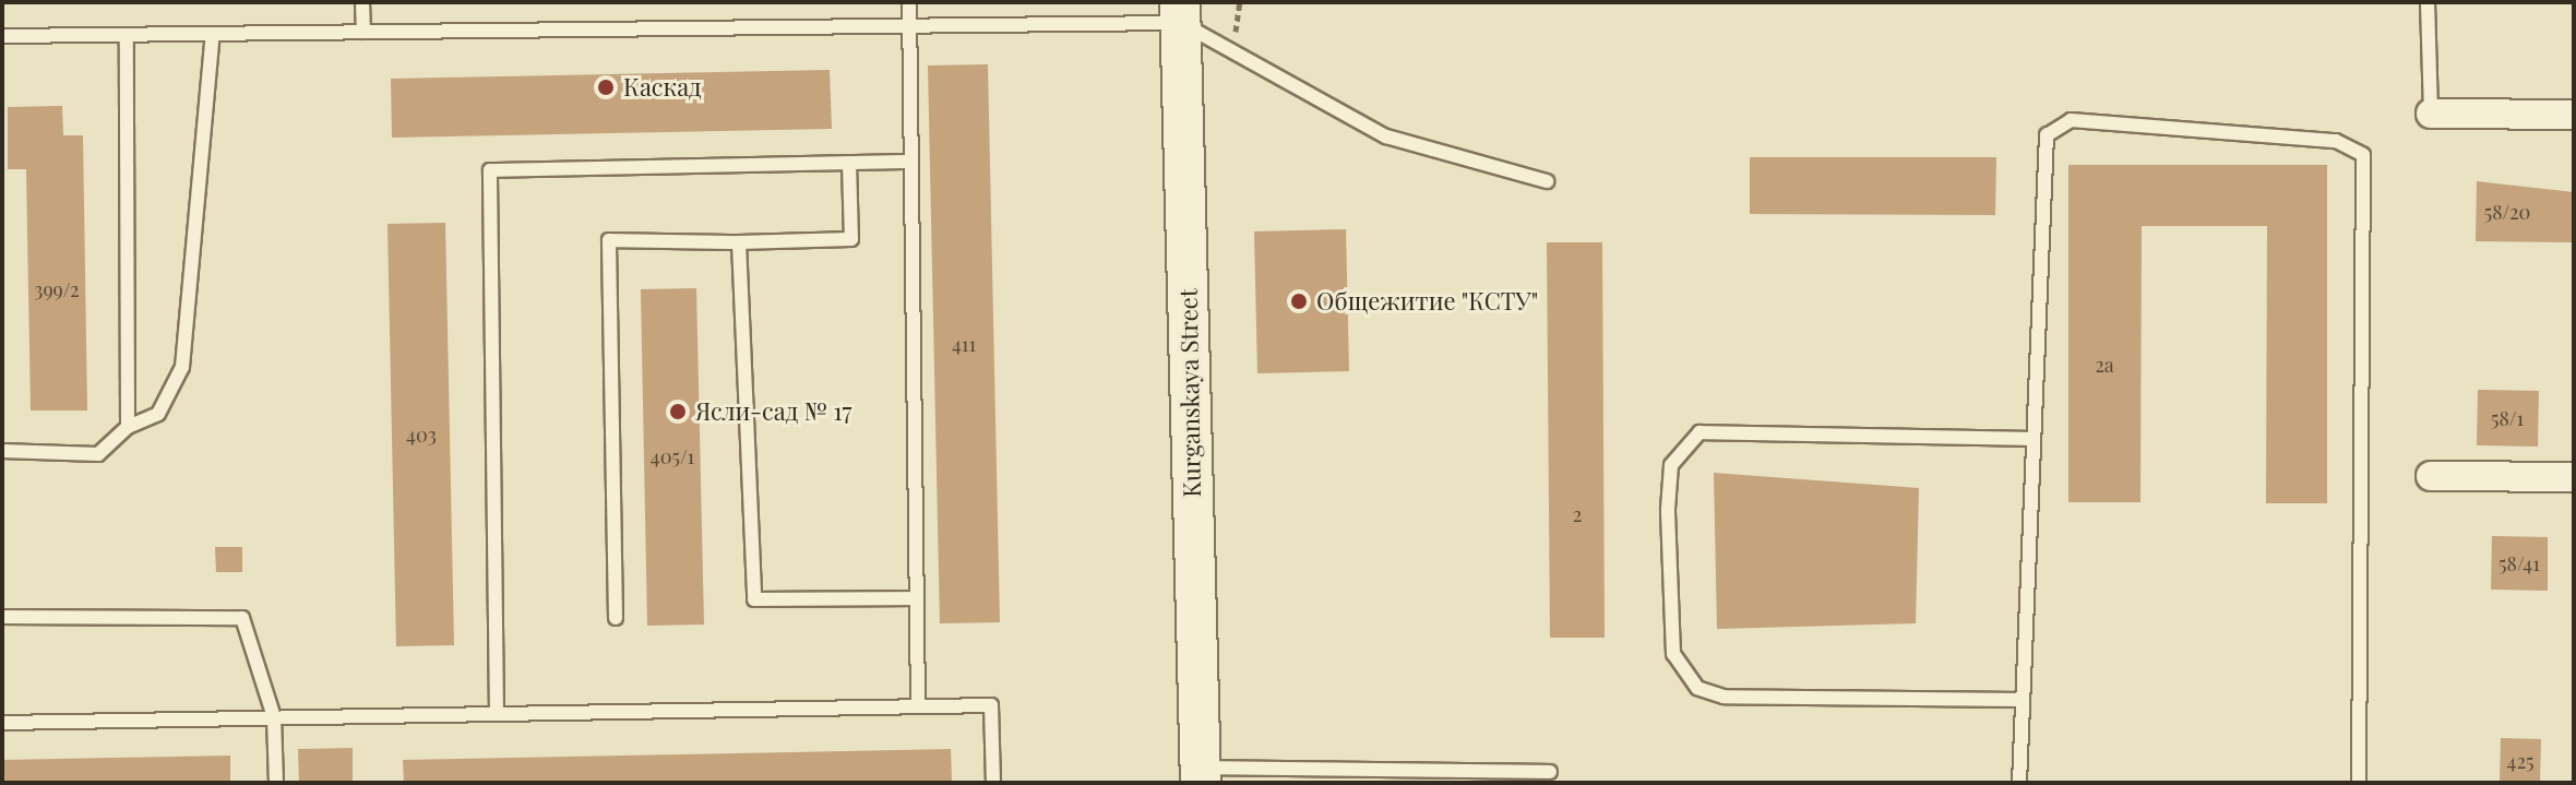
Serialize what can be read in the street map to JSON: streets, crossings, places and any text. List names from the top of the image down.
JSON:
{
  "streets": {
    "street": ["Kurganskaya Street"]
  },
  "places": ["Каскад", "Общежитие \"КСТУ\"", "Ясли-сад № 17"],
  "house_numbers": [
    "58/20",
    "399/2",
    "411",
    "2а",
    "58/1",
    "403",
    "405/1",
    "2",
    "58/41",
    "425"
  ]
}
